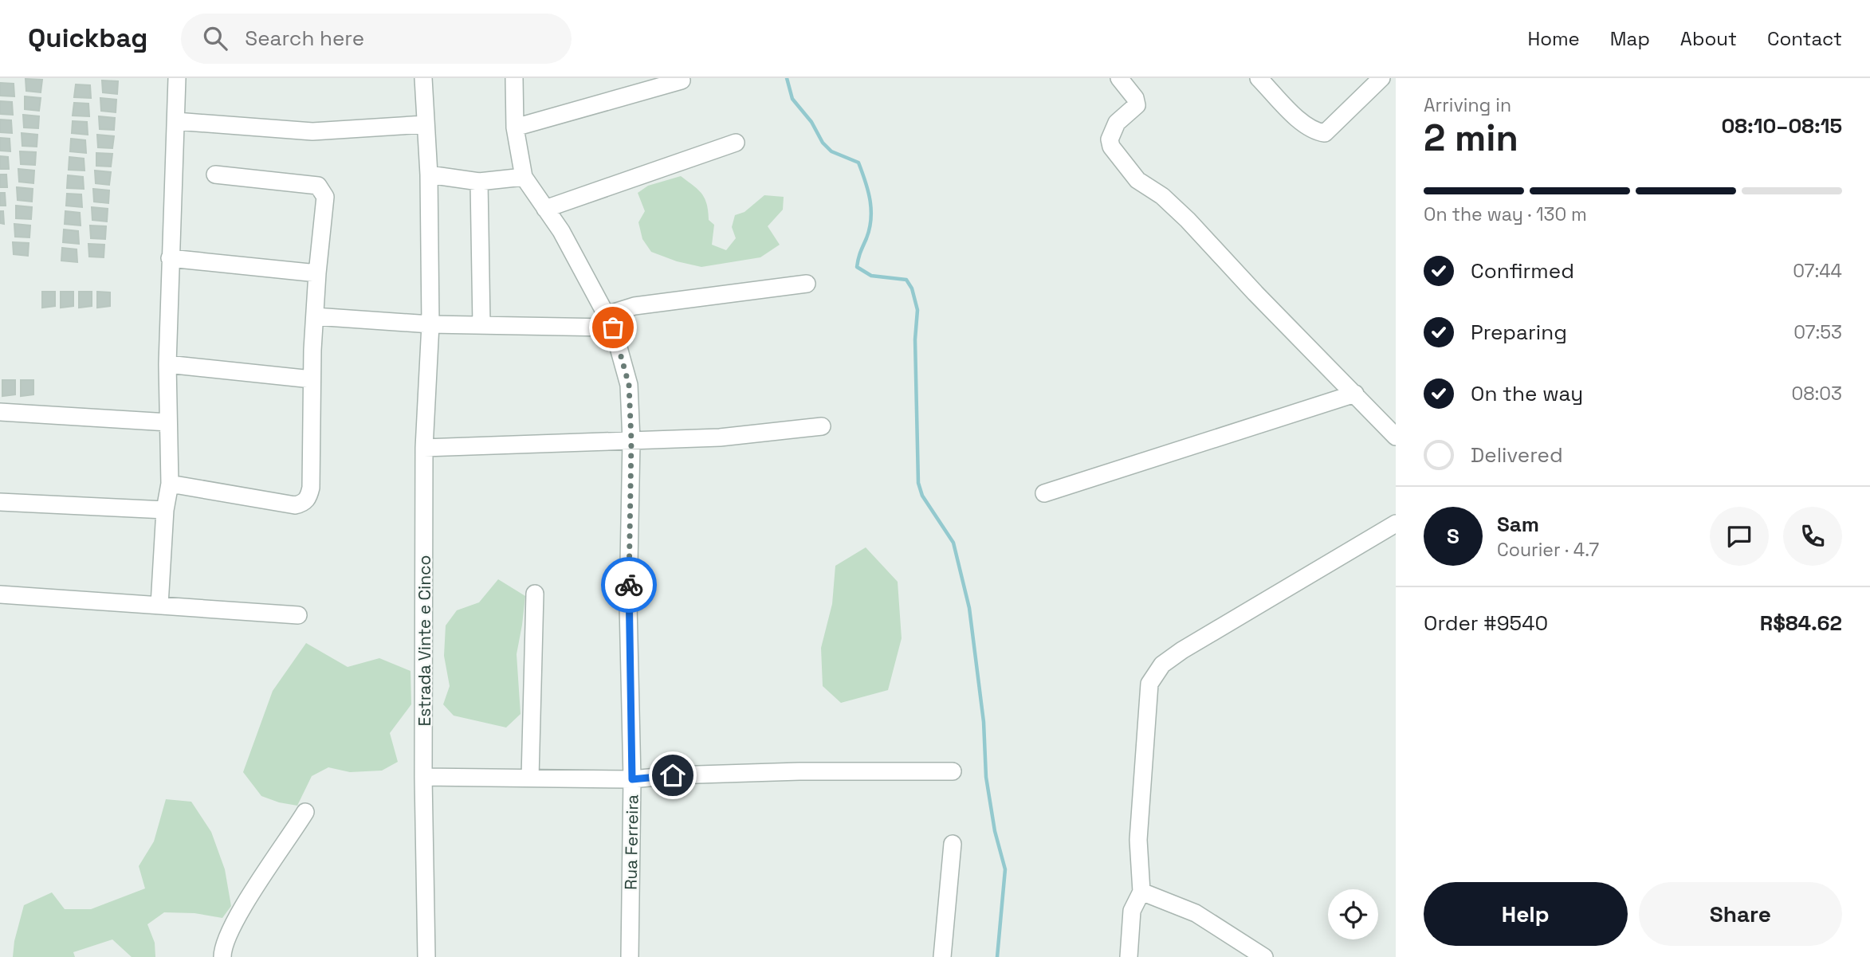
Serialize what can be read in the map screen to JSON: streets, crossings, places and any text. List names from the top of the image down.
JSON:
{
  "streets": {
    "street": ["Estrada Vinte e Cinco", "Rua Ferreira"]
  },
  "page": {
    "header": "Quickbag",
    "search": "Search here",
    "nav": [
      "Home",
      "Map",
      "About",
      "Contact"
    ],
    "heading": ["2 min", "Arriving in", "08:10–08:15"],
    "panel": [
      "Sam",
      "Courier · 4.7",
      "Order #9540",
      "R$84.62"
    ],
    "bar": "On the way · 130 m",
    "list": [
      ["Confirmed", "07:44"],
      ["Preparing", "07:53"],
      ["On the way", "08:03"],
      "Delivered"
    ],
    "round": "S",
    "buttons": ["Help", "Share"]
  }
}
